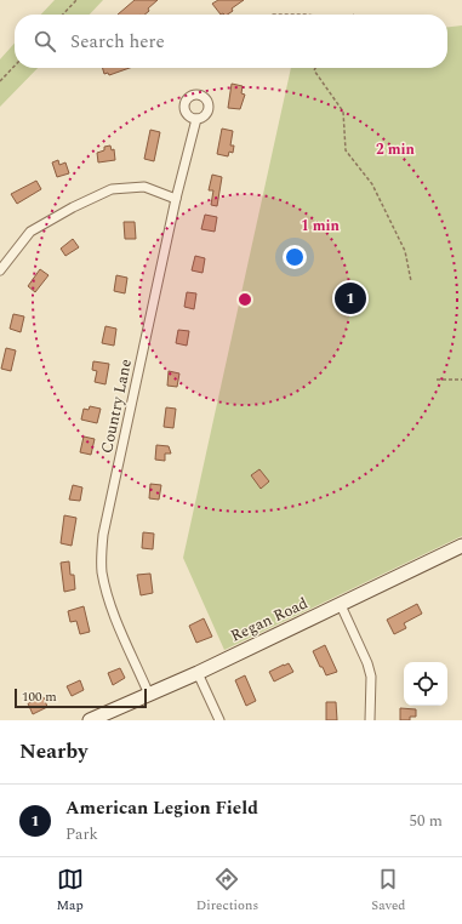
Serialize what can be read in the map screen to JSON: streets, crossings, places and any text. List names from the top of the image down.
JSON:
{
  "streets": {
    "street": ["Country Lane", "Regan Road"]
  },
  "crossings": [
    ["Country Lane", "Regan Road"]
  ],
  "scale_bar": "100 m",
  "page": {
    "search": "Search here",
    "pins": "1",
    "scale": "100 m",
    "heading": "Nearby",
    "list": [
      {
        "mark": "1",
        "name": "American Legion Field",
        "note": "Park",
        "value": "50 m"
      }
    ],
    "nav": ["Map", "Directions", "Saved"]
  },
  "rings": ["2 min", "1 min"]
}
